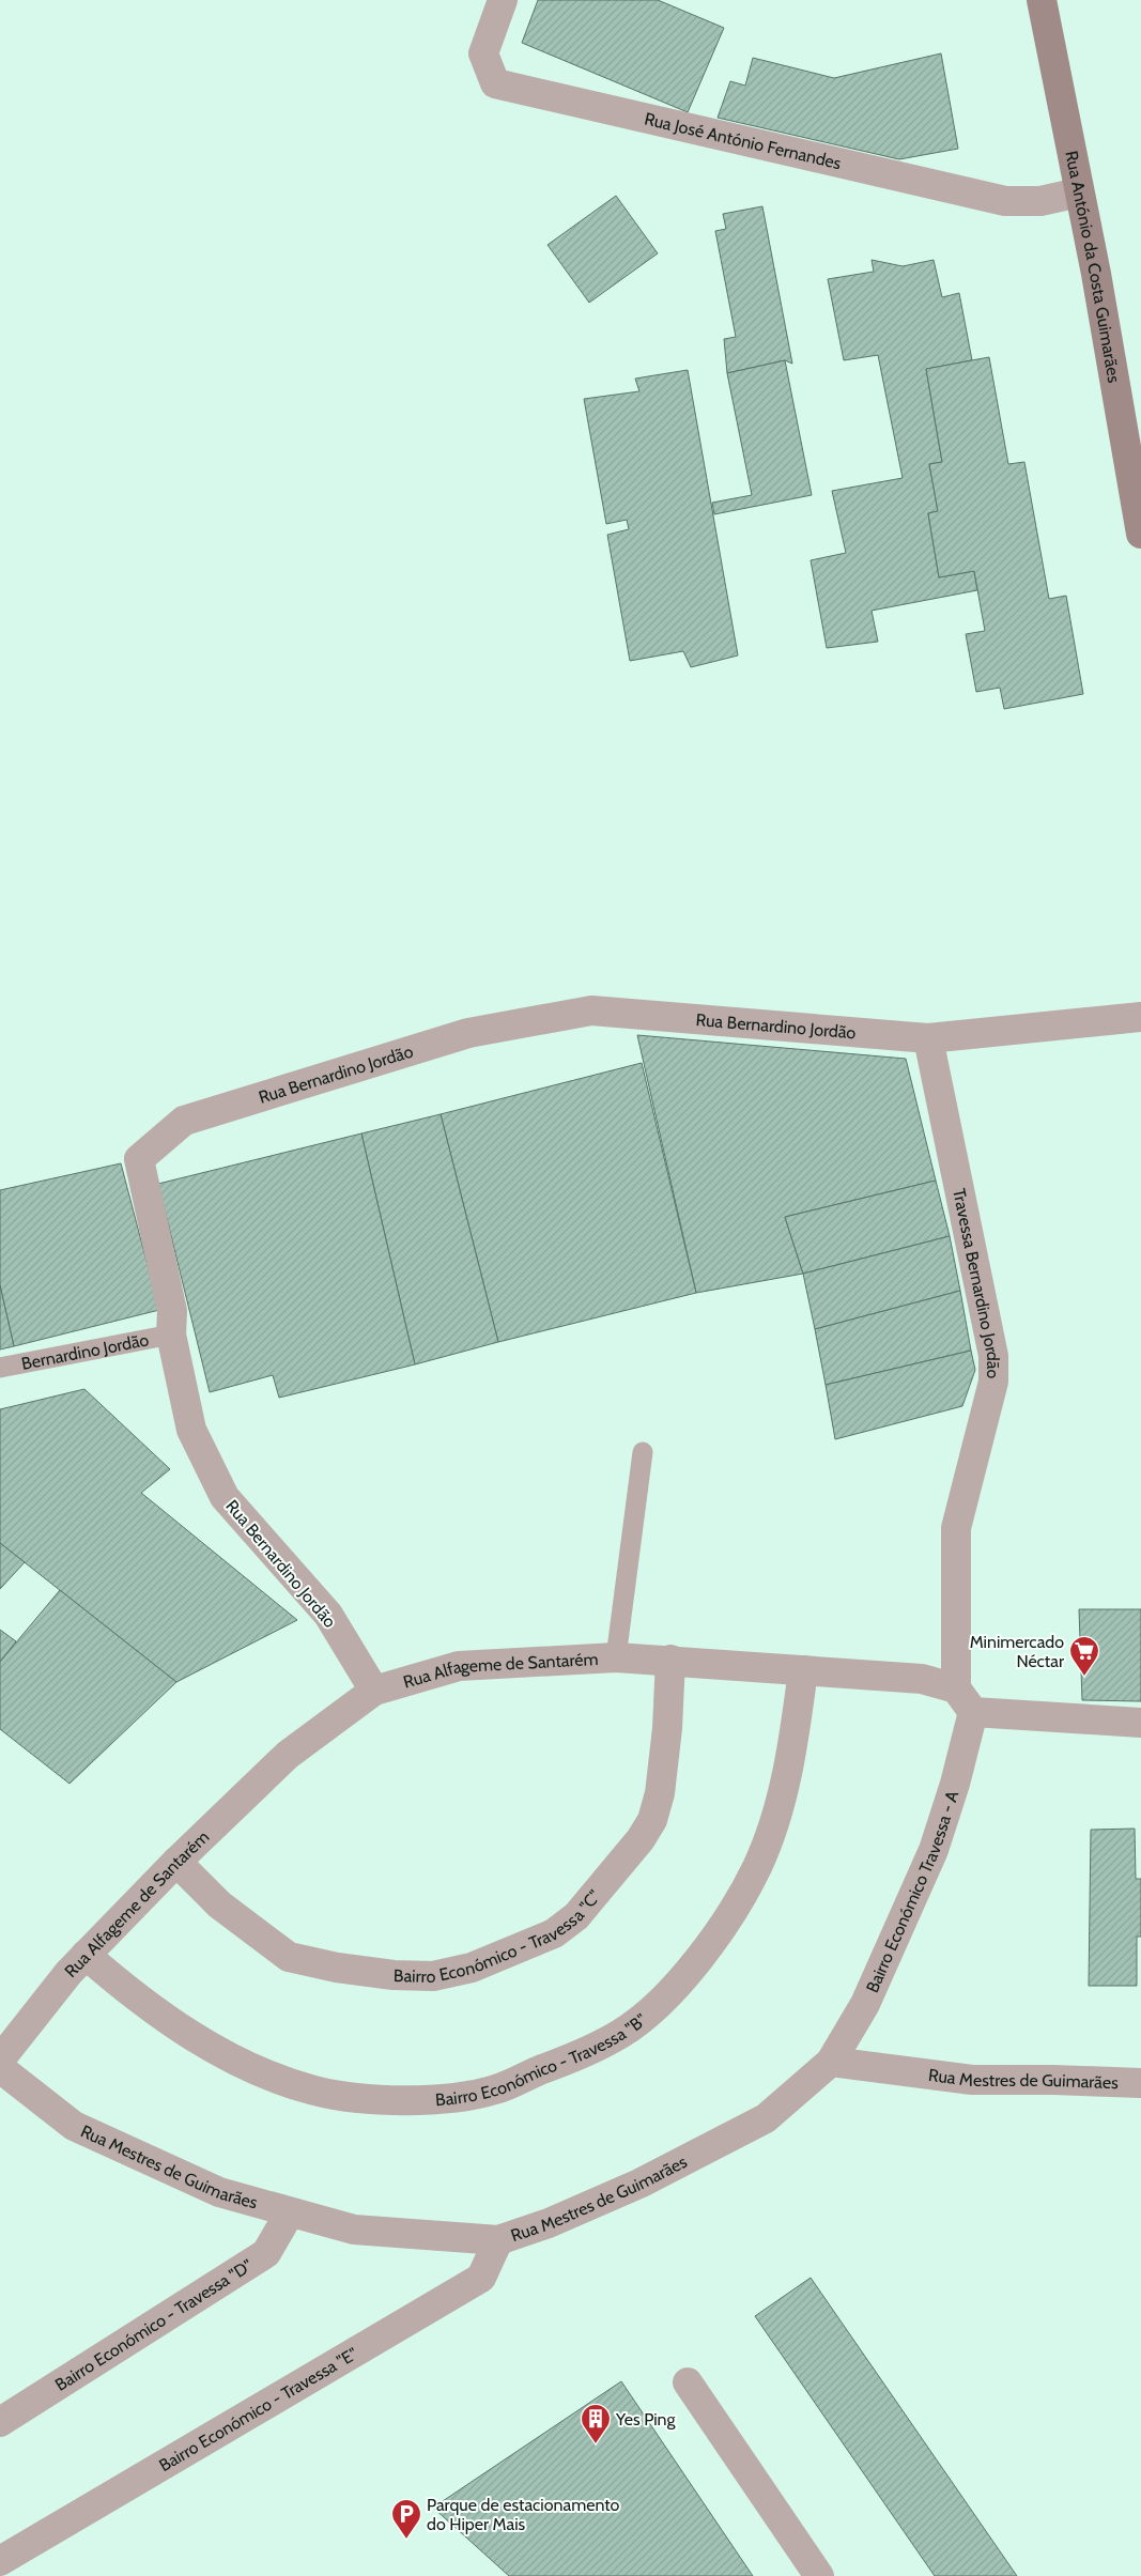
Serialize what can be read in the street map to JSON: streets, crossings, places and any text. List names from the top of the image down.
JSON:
{
  "streets": {
    "main road": ["Rua António da Costa Guimarães"],
    "street": [
      "Rua José António Fernandes",
      "Rua Bernardino Jordão",
      "Travessa Bernardino Jordão",
      "Rua Alfageme de Santarém",
      "Bairro Económico Travessa - A",
      "Bairro Económico - Travessa \"C\"",
      "Bairro Económico - Travessa \"B\"",
      "Rua Mestres de Guimarães",
      "Bairro Económico - Travessa \"D\"",
      "Bairro Económico - Travessa \"E\""
    ],
    "lane": ["Bernardino Jordão"]
  },
  "crossings": [
    ["Rua José António Fernandes", "Rua António da Costa Guimarães"],
    ["Rua Bernardino Jordão", "Travessa Bernardino Jordão"],
    ["Rua Bernardino Jordão", "Bernardino Jordão"],
    ["Rua Bernardino Jordão", "Rua Alfageme de Santarém"],
    ["Travessa Bernardino Jordão", "Rua Alfageme de Santarém"],
    ["Rua Alfageme de Santarém", "Bairro Económico - Travessa \"C\""],
    ["Rua Alfageme de Santarém", "Bairro Económico - Travessa \"B\""],
    ["Bairro Económico Travessa - A", "Rua Mestres de Guimarães"],
    ["Rua Mestres de Guimarães", "Bairro Económico - Travessa \"D\""],
    ["Rua Mestres de Guimarães", "Bairro Económico - Travessa \"E\""]
  ],
  "places": {
    "supermarket": ["Minimercado Néctar"],
    "building": ["Yes Ping"],
    "parking": ["Parque de estacionamento do Hiper Mais"]
  }
}
